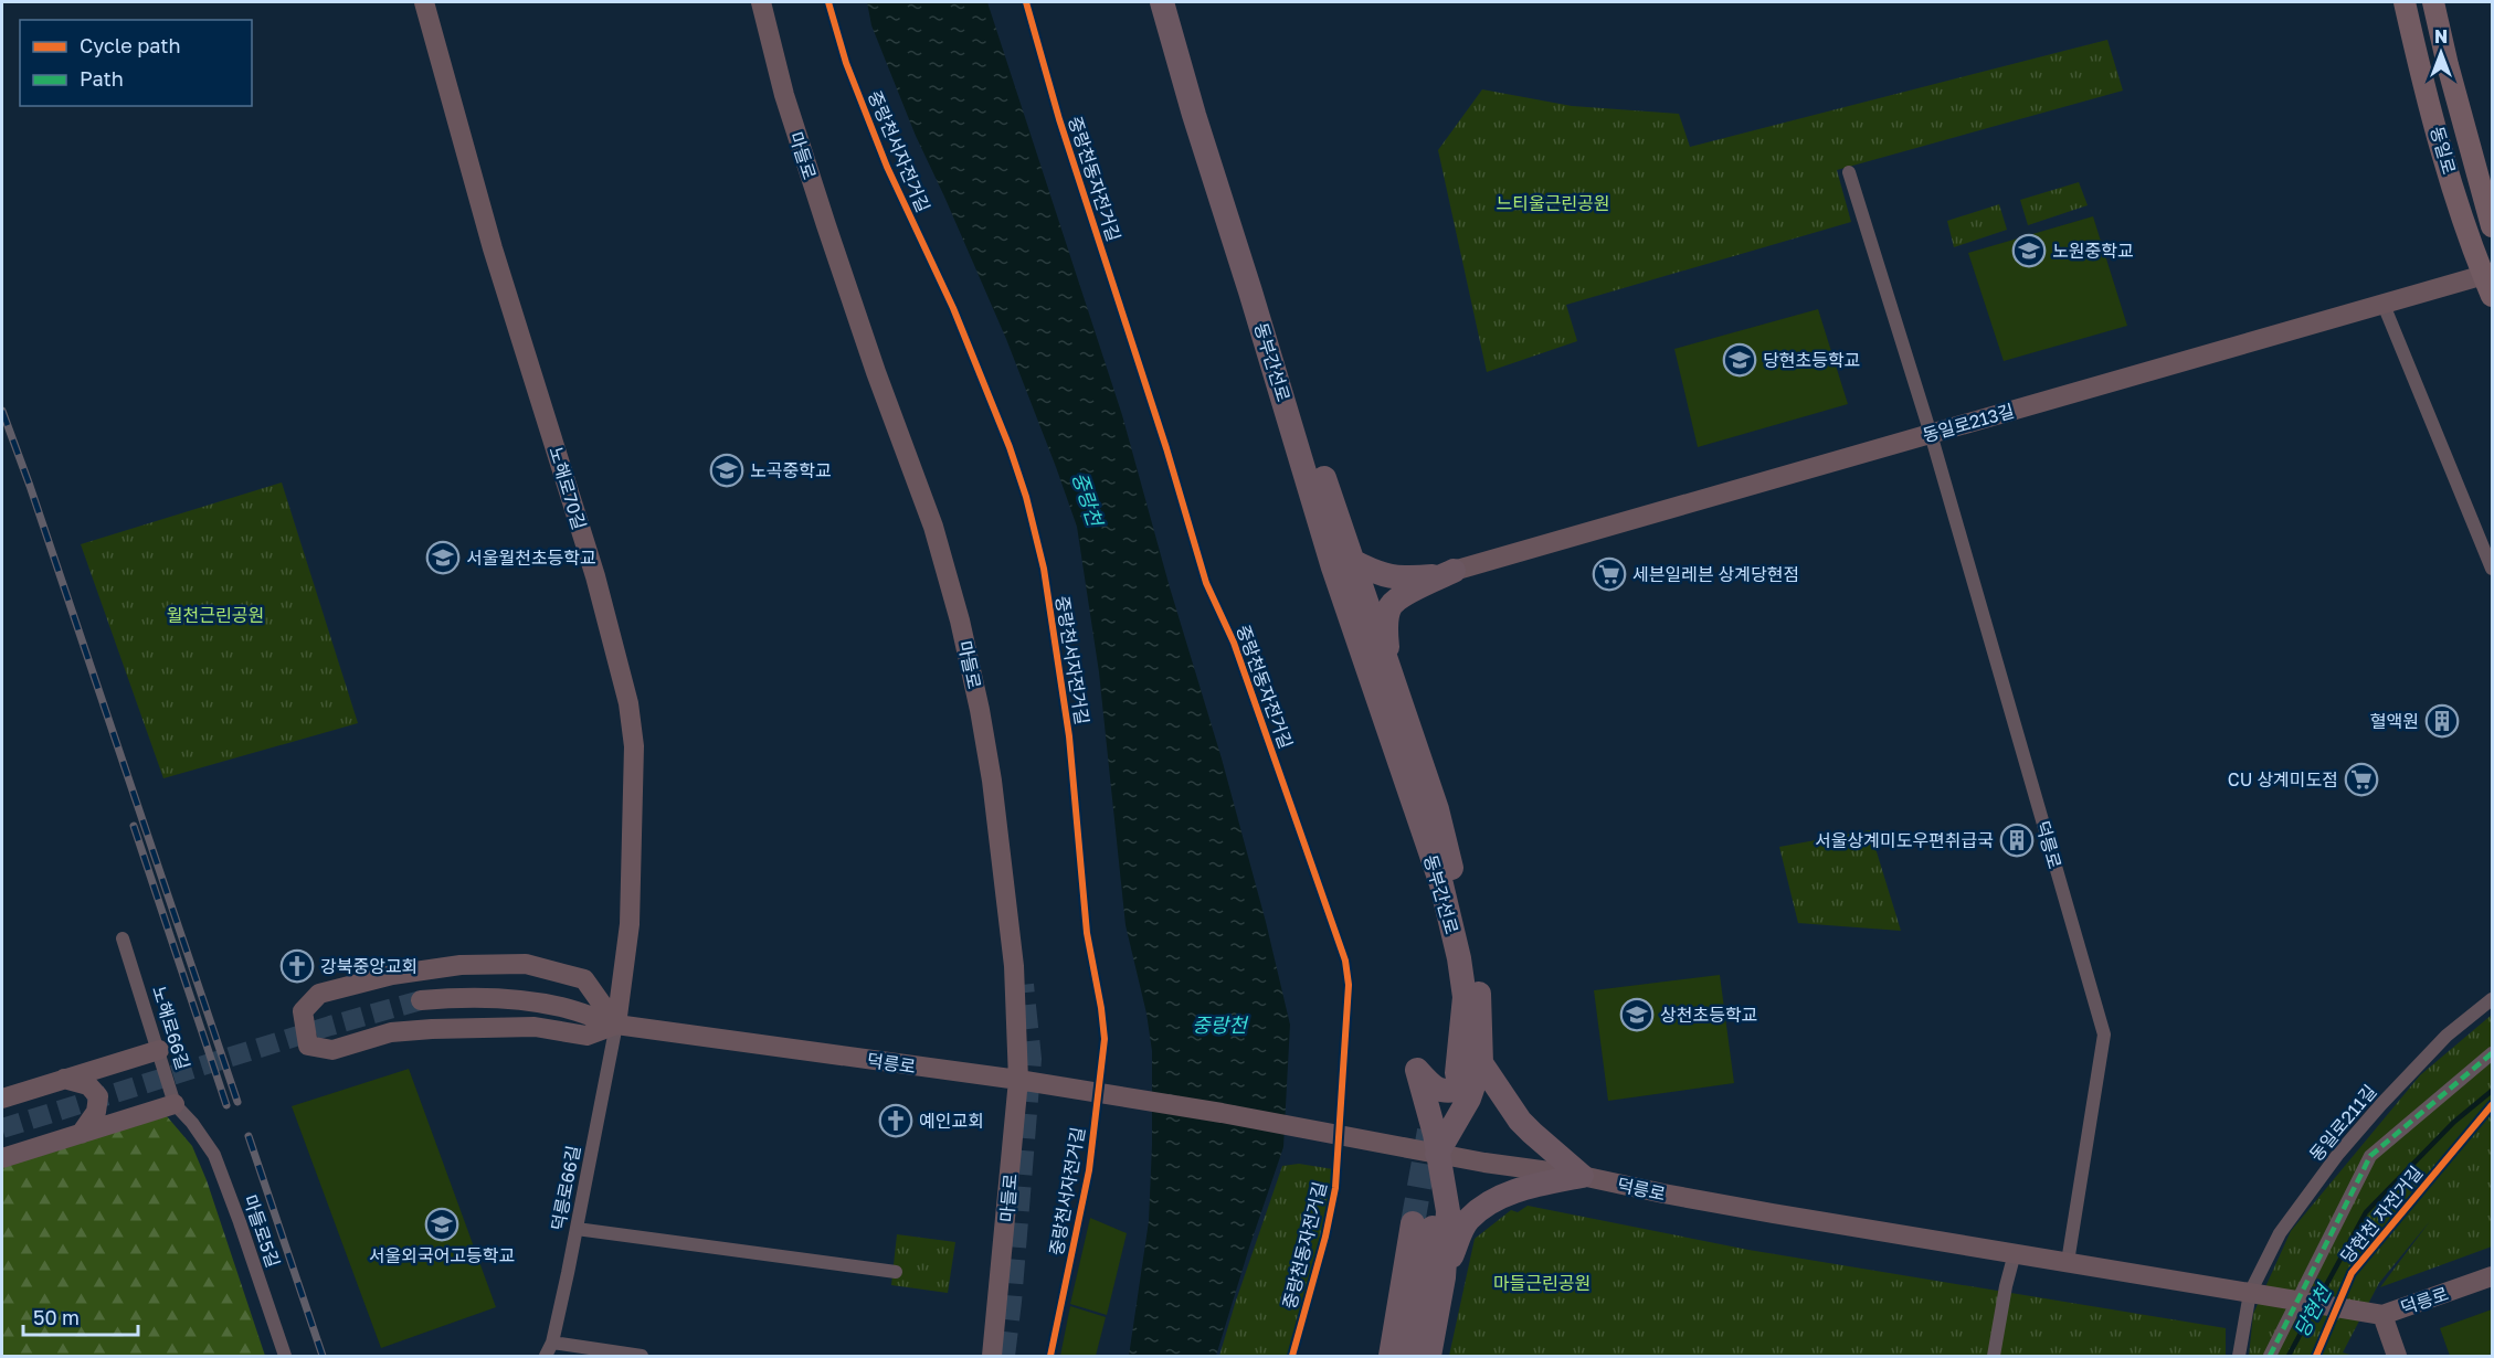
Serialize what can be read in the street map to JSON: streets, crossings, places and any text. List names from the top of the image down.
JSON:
{
  "streets": {
    "highway": ["동부간선로"],
    "main road": [
      "동일로",
      "마들로",
      "동일로213길",
      "노해로70길",
      "덕릉로"
    ],
    "street": [
      "노해로66길",
      "동일로211길",
      "덕릉로66길",
      "마들로5길"
    ],
    "cycle path": ["중랑천서자전거길", "중랑천동자전거길", "당현천 자전거길"]
  },
  "crossings": [
    ["동일로", "동일로213길"],
    ["마들로", "덕릉로"],
    ["동일로213길", "덕릉로"],
    ["노해로70길", "덕릉로"],
    ["노해로70길", "덕릉로66길"],
    ["덕릉로", "동일로211길"],
    ["덕릉로", "덕릉로66길"],
    ["노해로66길", "마들로5길"]
  ],
  "water": ["중랑천", "당현천"],
  "parks": ["느티울근린공원", "월천근린공원", "마들근린공원"],
  "places": {
    "school or university": [
      "노원중학교",
      "당현초등학교",
      "노곡중학교",
      "서울월천초등학교",
      "상천초등학교",
      "서울외국어고등학교"
    ],
    "supermarket": ["세븐일레븐 상계당현점", "CU 상계미도점"],
    "building": ["혈액원", "서울상계미도우편취급국"],
    "church": ["강북중앙교회", "예인교회"]
  },
  "legend": ["Cycle path", "Path"],
  "scale_bar": "50 m",
  "north": "top"
}
